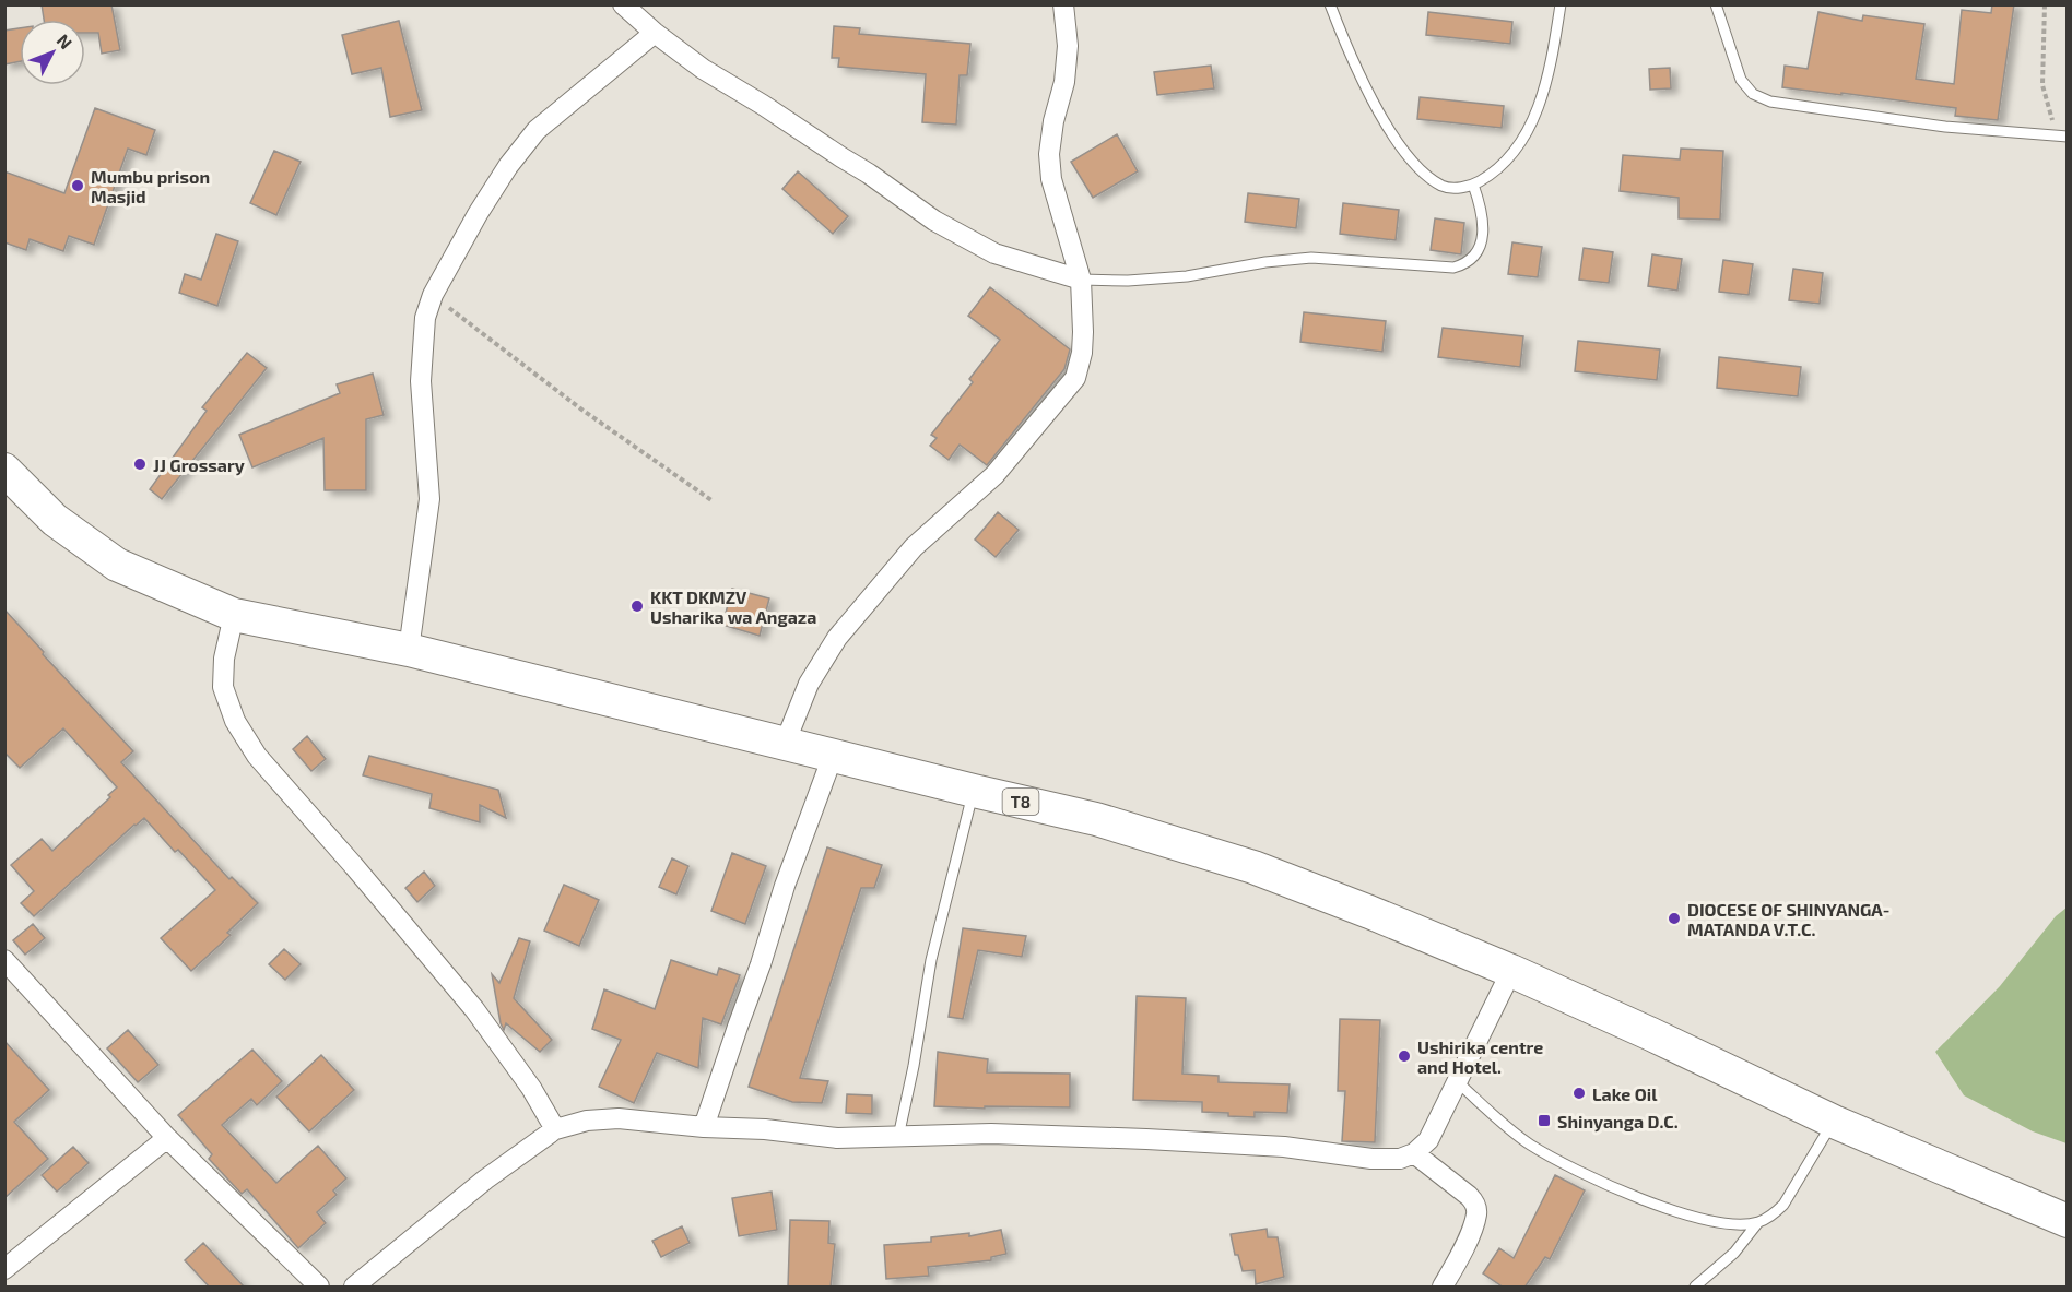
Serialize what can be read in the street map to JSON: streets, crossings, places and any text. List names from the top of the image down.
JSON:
{
  "streets": {
    "highway": ["T8"]
  },
  "places": {
    "other": [
      "Mumbu prison Masjid",
      "JJ Grossary",
      "KKT DKMZV Usharika wa Angaza",
      "DIOCESE OF SHINYANGA- MATANDA V.T.C.",
      "Ushirika centre and Hotel.",
      "Lake Oil"
    ],
    "transit": ["Shinyanga D.C."]
  },
  "north": "top right"
}
